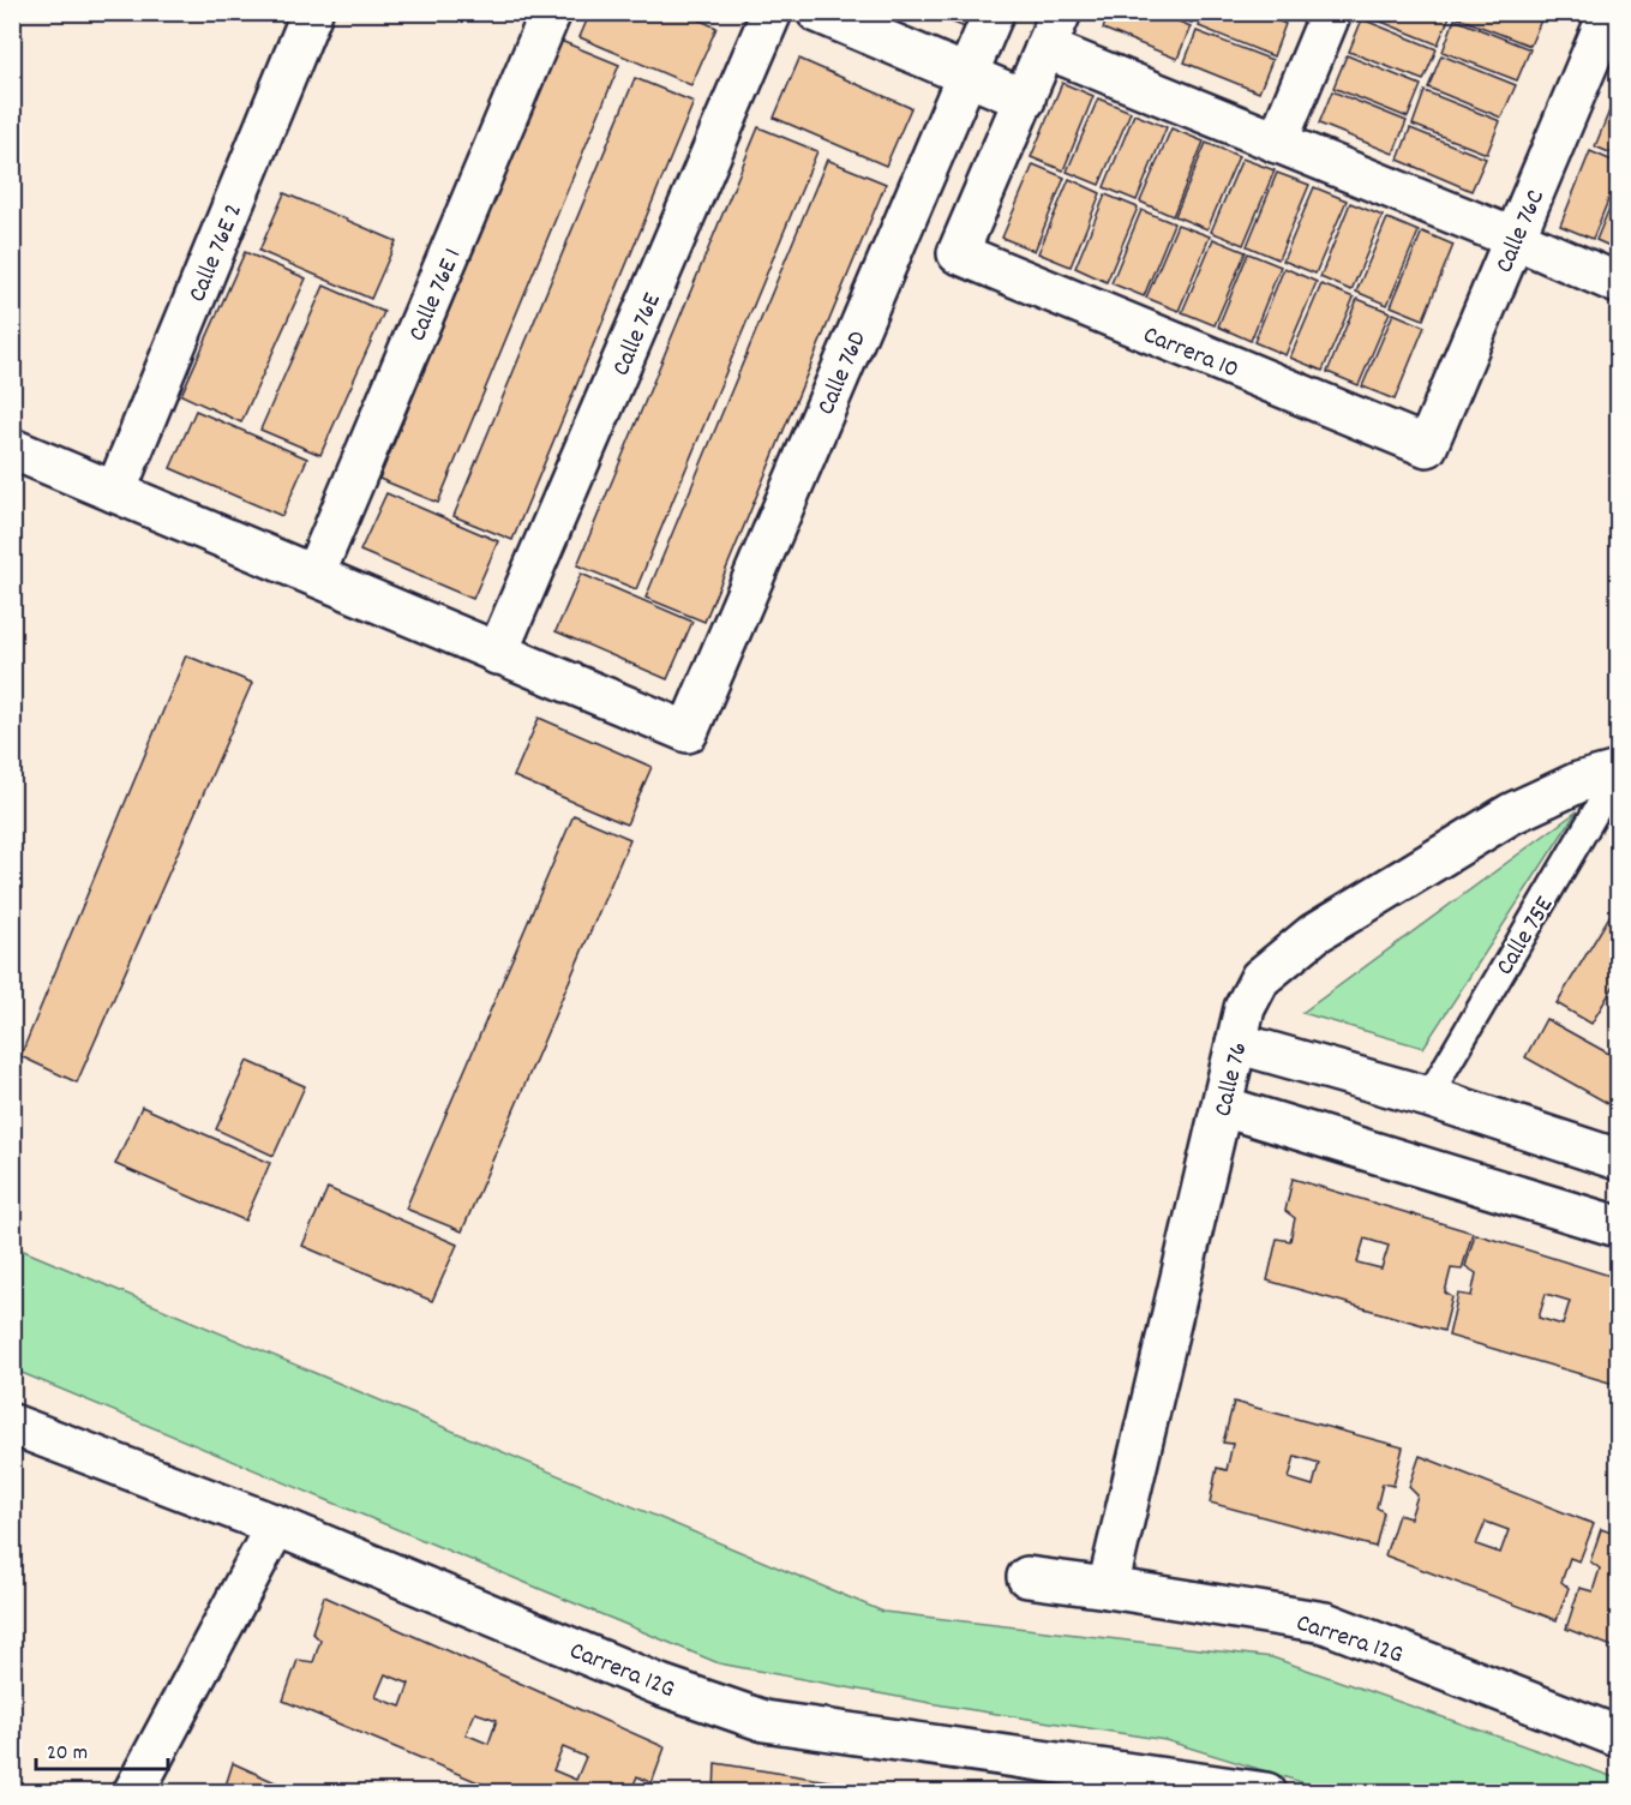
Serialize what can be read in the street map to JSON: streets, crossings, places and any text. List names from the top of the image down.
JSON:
{
  "streets": {
    "street": [
      "Calle 76C",
      "Calle 76E 2",
      "Calle 76E 1",
      "Calle 76E",
      "Carrera 10",
      "Calle 76D",
      "Calle 76",
      "Carrera 12G"
    ],
    "lane": ["Calle 75E"]
  },
  "crossings": [
    ["Calle 76C", "Carrera 10"],
    ["Calle 76E", "Calle 76D"],
    ["Calle 75E", "Calle 76"],
    ["Calle 76", "Carrera 12G"]
  ],
  "scale_bar": "20 m"
}
